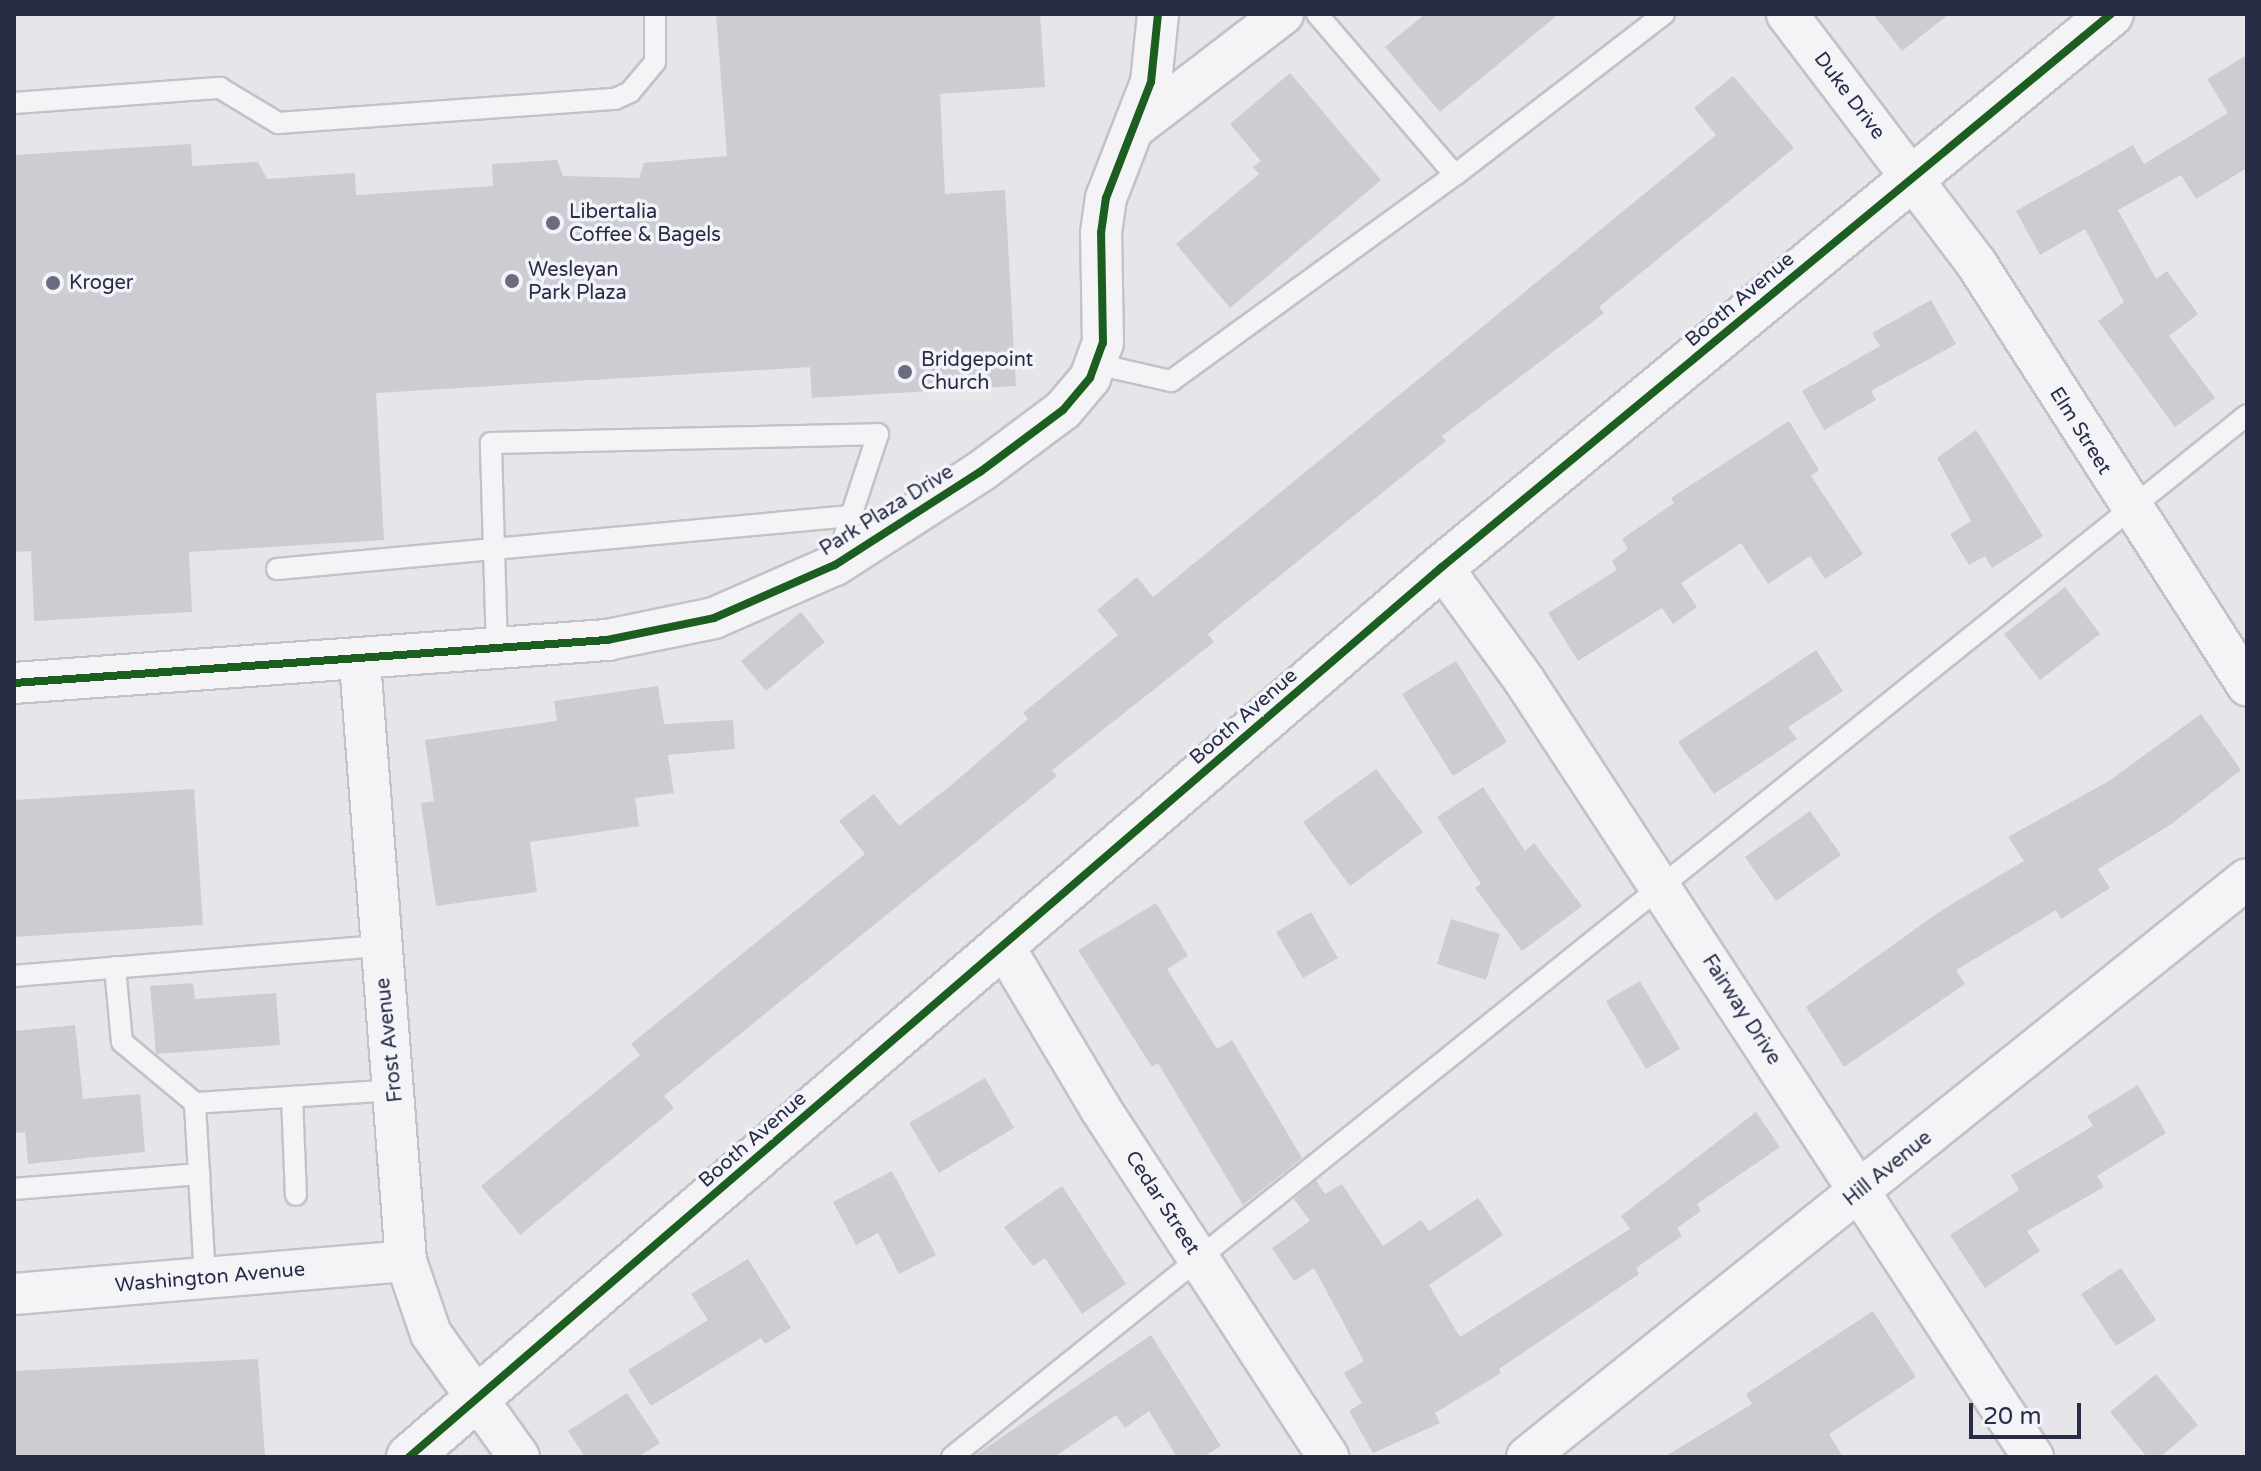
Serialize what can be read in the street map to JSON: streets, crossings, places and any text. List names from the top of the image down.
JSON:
{
  "streets": {
    "street": [
      "Duke Drive",
      "Booth Avenue",
      "Elm Street",
      "Park Plaza Drive",
      "Fairway Drive",
      "Frost Avenue",
      "Hill Avenue",
      "Cedar Street",
      "Washington Avenue"
    ]
  },
  "crossings": [
    ["Duke Drive", "Booth Avenue"],
    ["Duke Drive", "Elm Street"],
    ["Booth Avenue", "Elm Street"],
    ["Booth Avenue", "Fairway Drive"],
    ["Booth Avenue", "Frost Avenue"],
    ["Booth Avenue", "Cedar Street"],
    ["Park Plaza Drive", "Frost Avenue"],
    ["Fairway Drive", "Hill Avenue"],
    ["Frost Avenue", "Washington Avenue"]
  ],
  "places": [
    "Libertalia Coffee & Bagels",
    "Wesleyan Park Plaza",
    "Kroger",
    "Bridgepoint Church"
  ],
  "scale_bar": "20 m"
}
